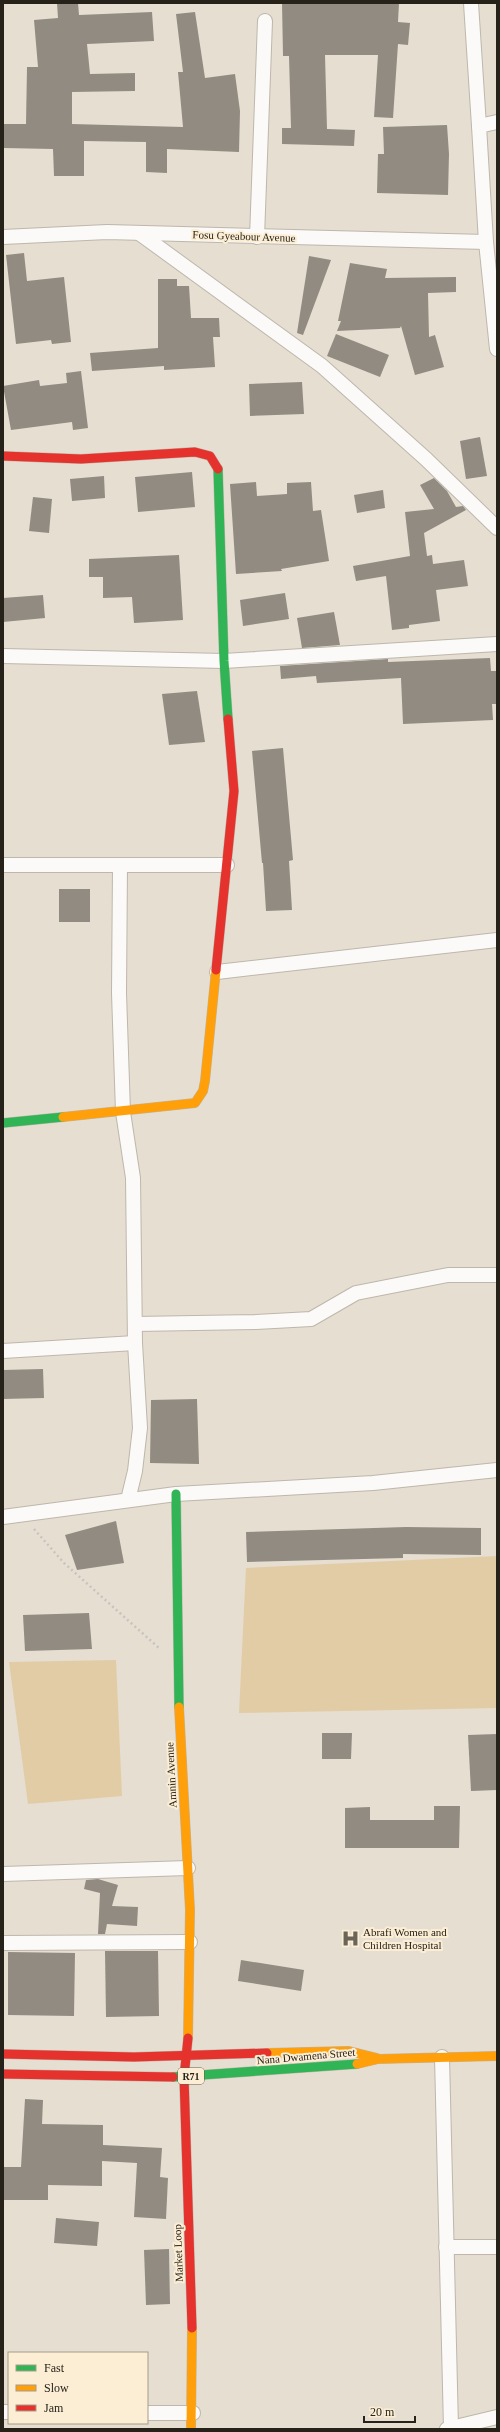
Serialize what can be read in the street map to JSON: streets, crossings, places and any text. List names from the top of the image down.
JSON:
{
  "streets": {
    "street": [
      "Fosu Gyeabour Avenue",
      "Amnin Avenue",
      "Nana Dwamena Street",
      "R71",
      "Market Loop"
    ]
  },
  "crossings": [
    ["Amnin Avenue", "Nana Dwamena Street"],
    ["Amnin Avenue", "Market Loop"],
    ["Nana Dwamena Street", "R71"],
    ["Nana Dwamena Street", "Market Loop"]
  ],
  "places": {
    "hospital": ["Abrafi Women and Children Hospital"]
  },
  "legend": ["Fast", "Slow", "Jam"],
  "scale_bar": "20 m"
}
